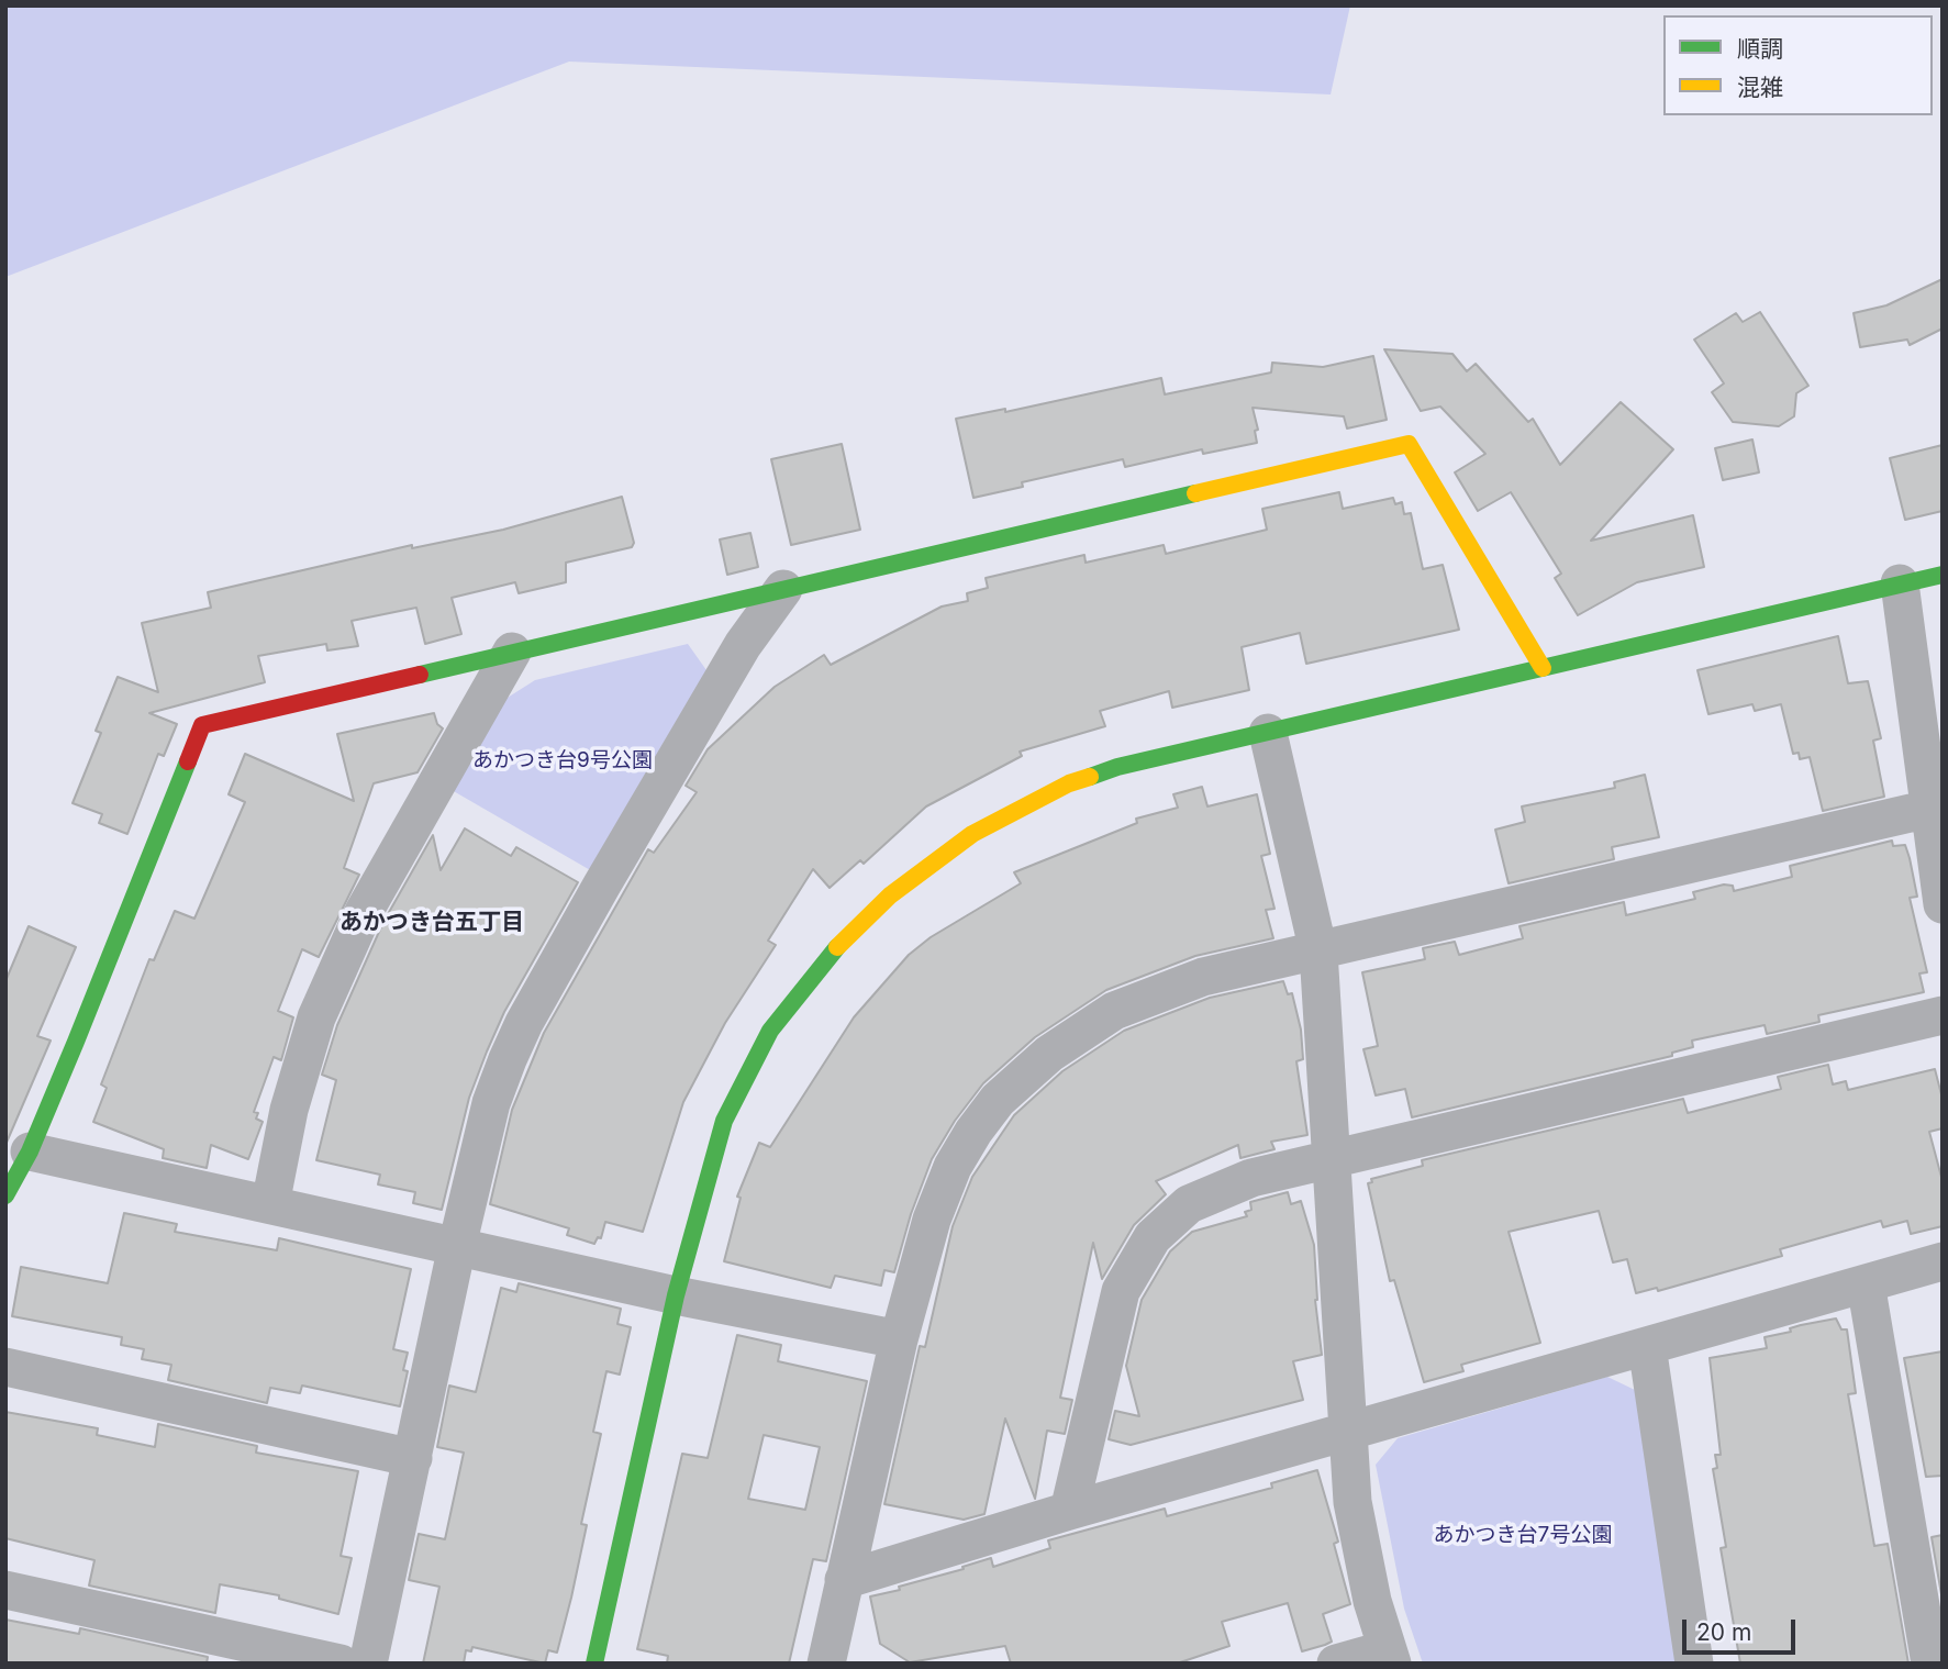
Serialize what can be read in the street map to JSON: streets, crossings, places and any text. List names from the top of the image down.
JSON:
{
  "districts": ["あかつき台五丁目"],
  "parks": ["あかつき台9号公園", "あかつき台7号公園"],
  "legend": ["順調", "混雑"],
  "scale_bar": "20 m"
}
